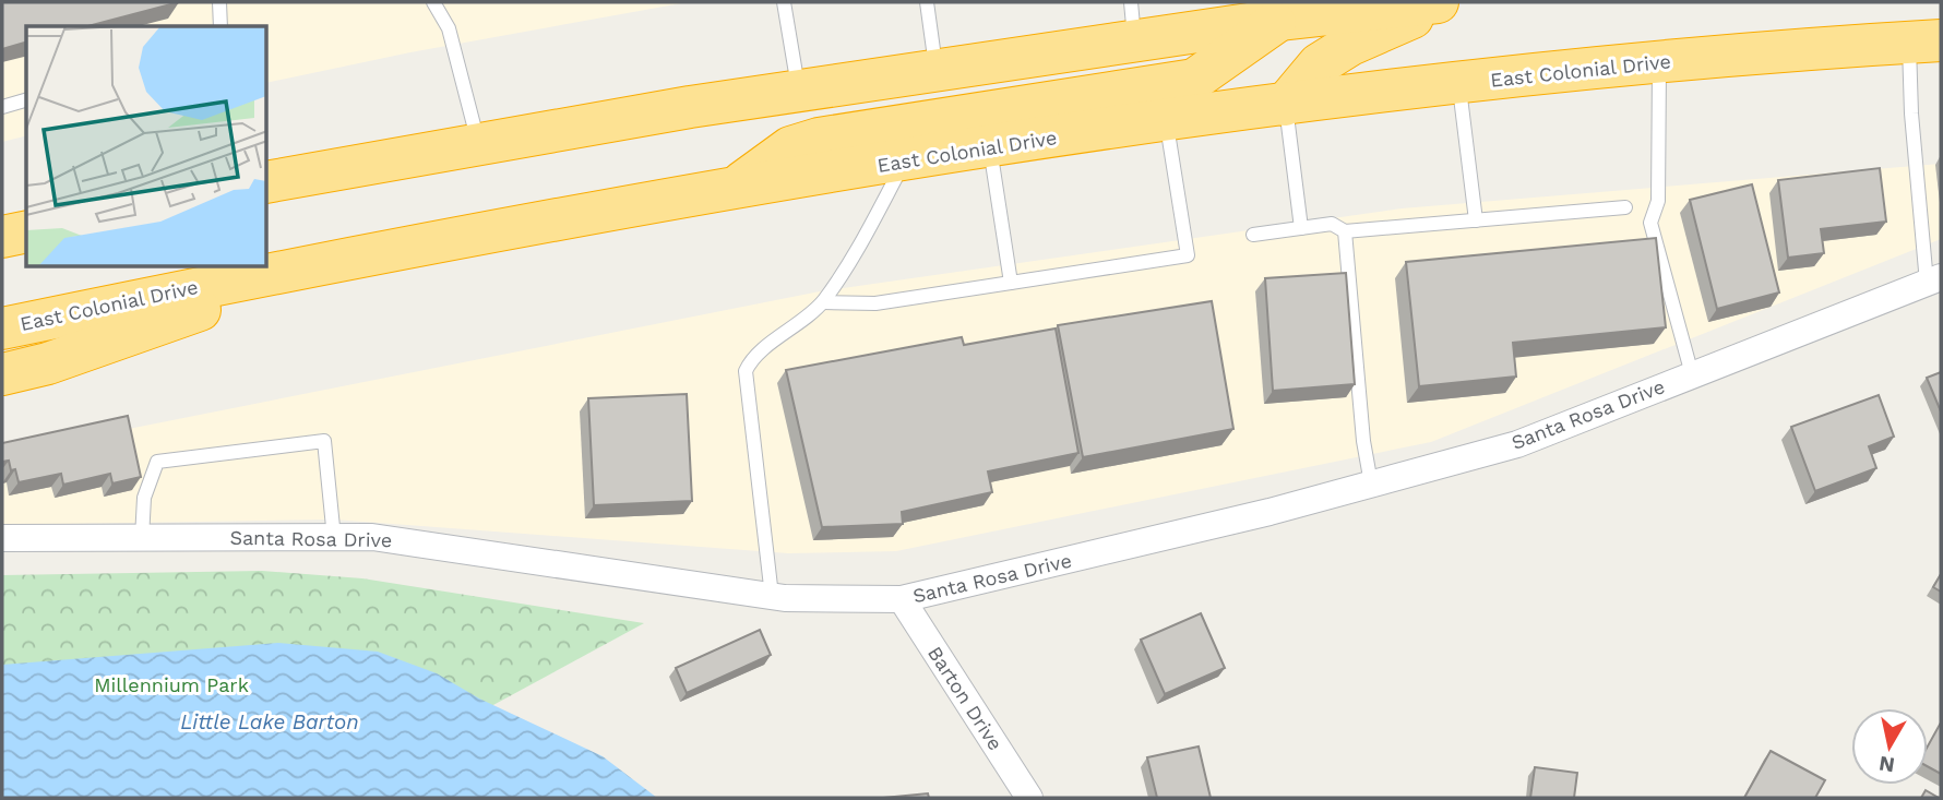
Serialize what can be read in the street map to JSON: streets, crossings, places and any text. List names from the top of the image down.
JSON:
{
  "streets": {
    "highway": ["East Colonial Drive"],
    "street": ["Santa Rosa Drive", "Barton Drive"]
  },
  "crossings": [
    ["Santa Rosa Drive", "Barton Drive"]
  ],
  "water": ["Little Lake Barton"],
  "parks": ["Millennium Park"],
  "north": "bottom"
}
